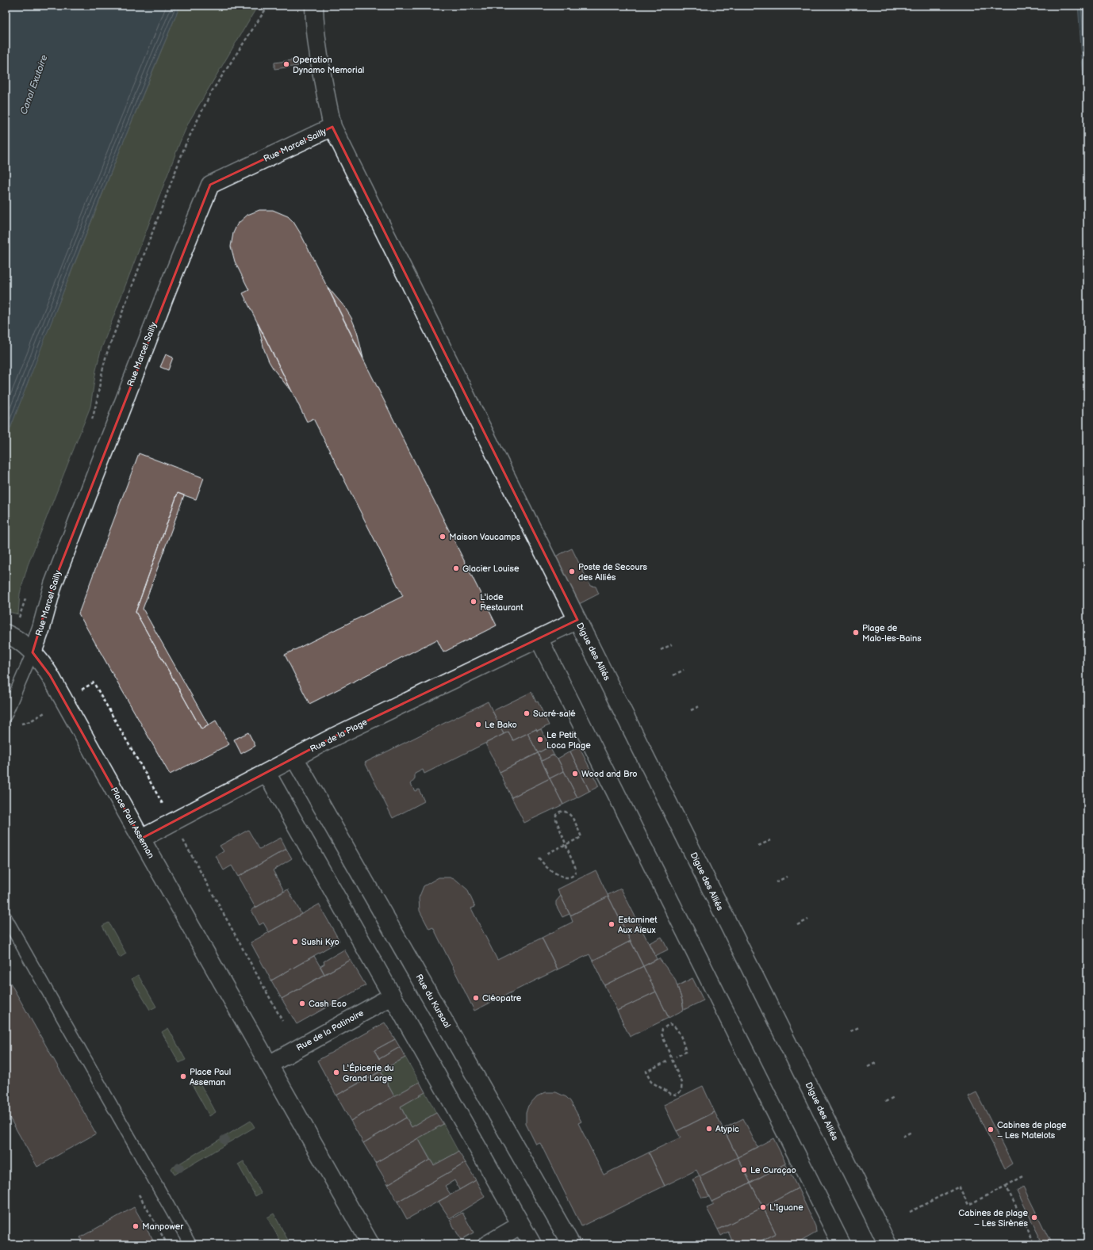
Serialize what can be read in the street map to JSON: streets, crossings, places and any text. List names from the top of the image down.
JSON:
{
  "streets": {
    "street": [
      "Rue Marcel Sailly",
      "Digue des Alliés",
      "Rue de la Plage",
      "Place Paul Asseman",
      "Rue du Kursaal",
      "Rue de la Patinoire"
    ]
  },
  "crossings": [
    ["Rue Marcel Sailly", "Place Paul Asseman"],
    ["Digue des Alliés", "Rue de la Plage"],
    ["Rue de la Plage", "Place Paul Asseman"],
    ["Rue de la Plage", "Rue du Kursaal"],
    ["Place Paul Asseman", "Rue de la Patinoire"]
  ],
  "water": ["Canal Exutoire"],
  "places": [
    "Operation Dynamo Memorial",
    "Maison Vaucamps",
    "Glacier Louise",
    "Poste de Secours des Alliés",
    "L'iode Restaurant",
    "Plage de Malo-les-Bains",
    "Sucré-salé",
    "Le Bako",
    "Le Petit Loca Plage",
    "Wood and Bro",
    "Estaminet Aux Aïeux",
    "Sushi Kyo",
    "Cléopatre",
    "Cash Eco",
    "L'Épicerie du Grand Large",
    "Place Paul Asseman",
    "Atypic",
    "Cabines de plage – Les Matelots",
    "Le Curaçao",
    "L'Iguane",
    "Cabines de plage – Les Sirènes",
    "Manpower"
  ]
}
